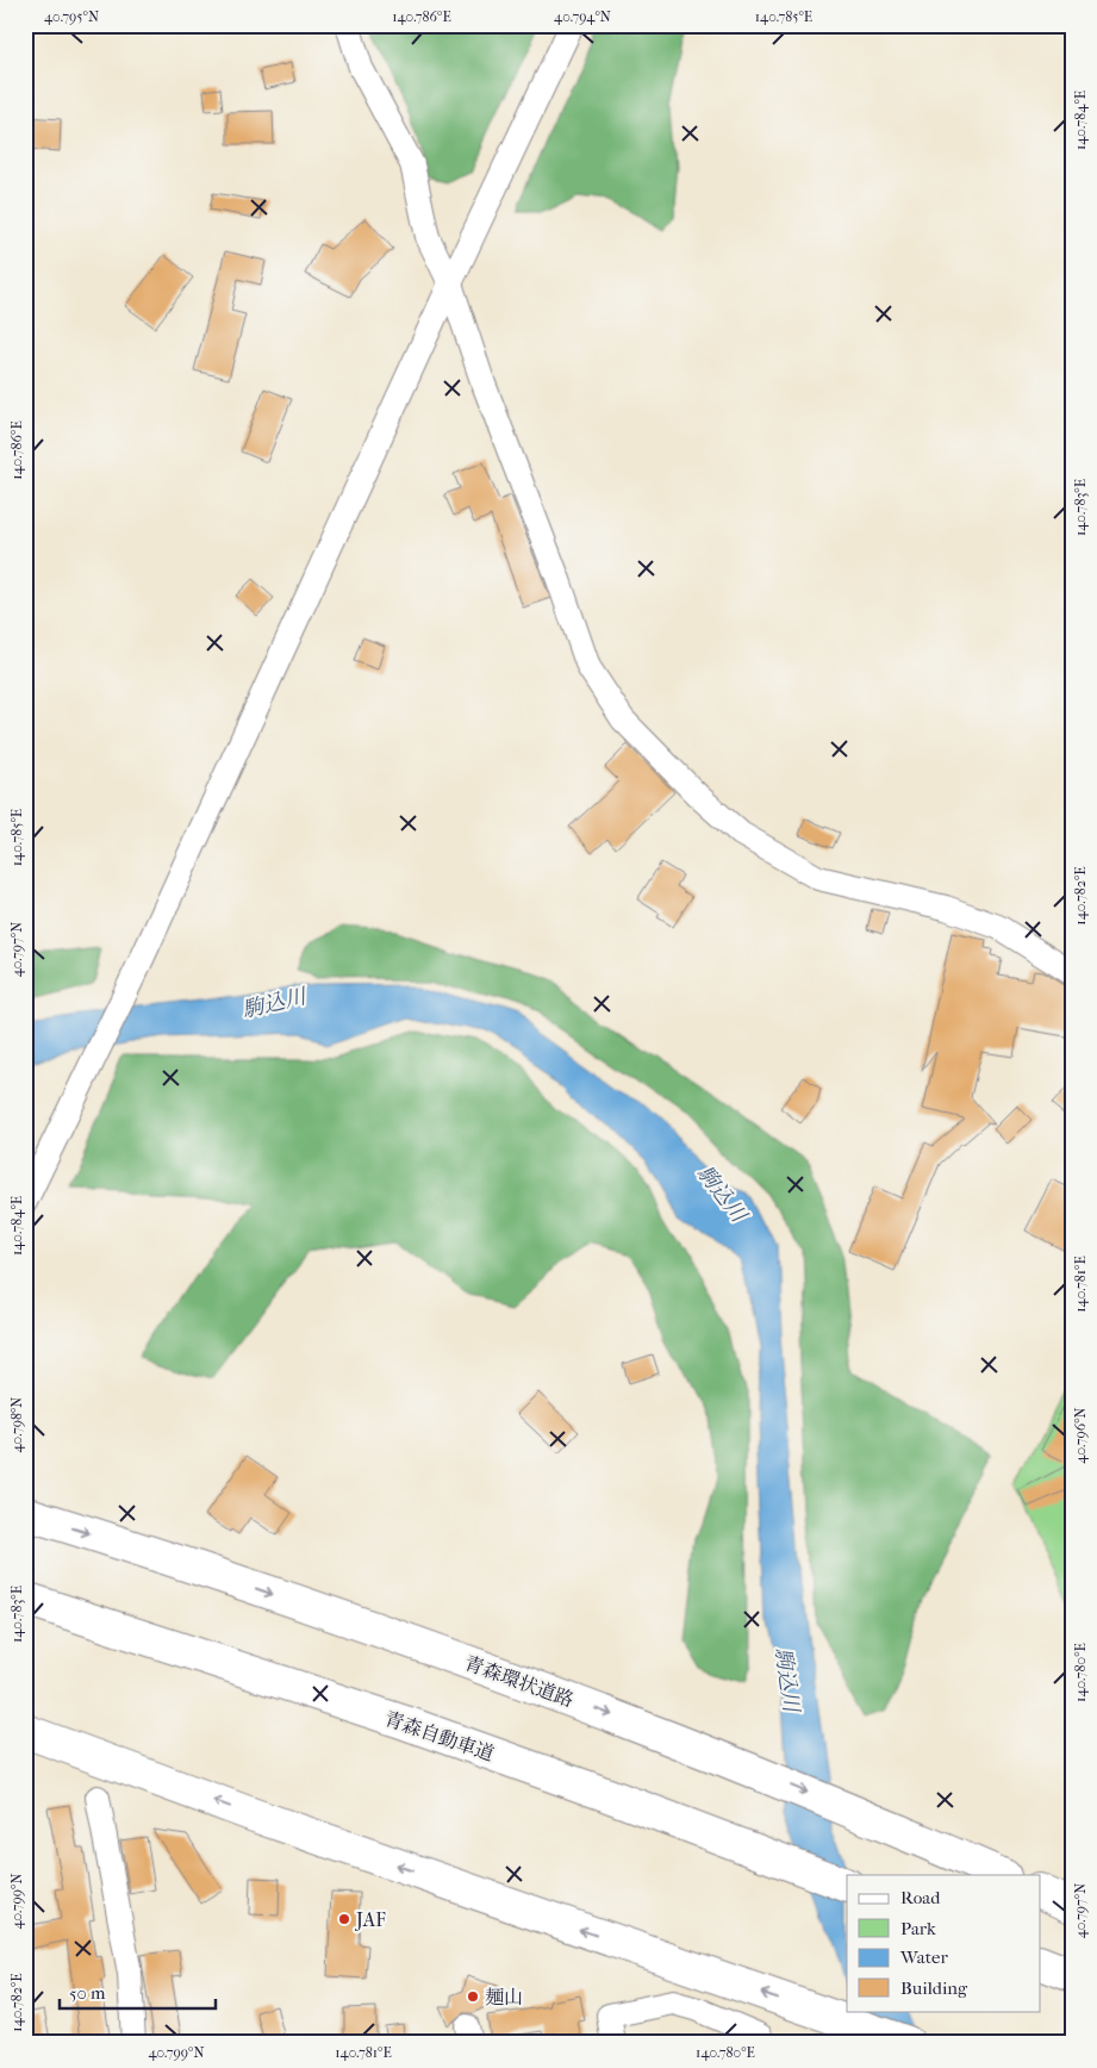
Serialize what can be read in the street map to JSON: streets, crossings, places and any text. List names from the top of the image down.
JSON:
{
  "streets": {
    "highway": ["青森環状道路", "青森自動車道"]
  },
  "water": ["駒込川"],
  "places": ["JAF", "麺山"],
  "legend": [
    "Road",
    "Park",
    "Water",
    "Building"
  ],
  "scale_bar": "50 m",
  "coordinates": [
    "40.795°N",
    "140.786°E",
    "40.794°N",
    "140.785°E",
    "140.784°E",
    "140.783°E",
    "140.782°E",
    "40.797°N",
    "140.781°E",
    "40.798°N",
    "40.796°N",
    "140.780°E",
    "40.799°N"
  ]
}
